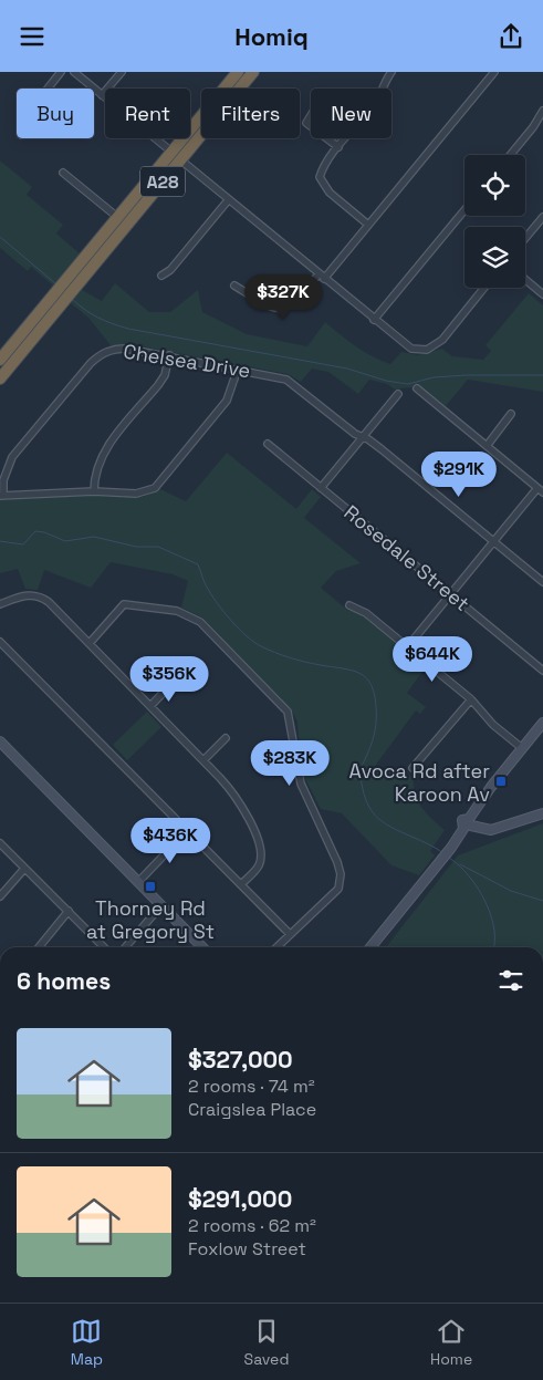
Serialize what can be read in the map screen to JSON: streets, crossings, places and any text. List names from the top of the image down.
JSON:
{
  "streets": {
    "highway": ["A28"],
    "street": ["Chelsea Drive", "Rosedale Street"]
  },
  "places": {
    "transit": ["Avoca Rd after Karoon Av", "Thorney Rd at Gregory St"]
  },
  "page": {
    "header": "Homiq",
    "chip": [
      "Buy",
      "Rent",
      "Filters",
      "New"
    ],
    "price": [
      "$327K",
      "$291K",
      "$644K",
      "$356K",
      "$283K",
      "$436K"
    ],
    "heading": "6 homes",
    "list": [
      {
        "name": "$327,000",
        "note": "2 rooms · 74 m² · Craigslea Place"
      },
      {
        "name": "$291,000",
        "note": "2 rooms · 62 m² · Foxlow Street"
      }
    ],
    "tabs": ["Map", "Saved", "Home"]
  }
}
